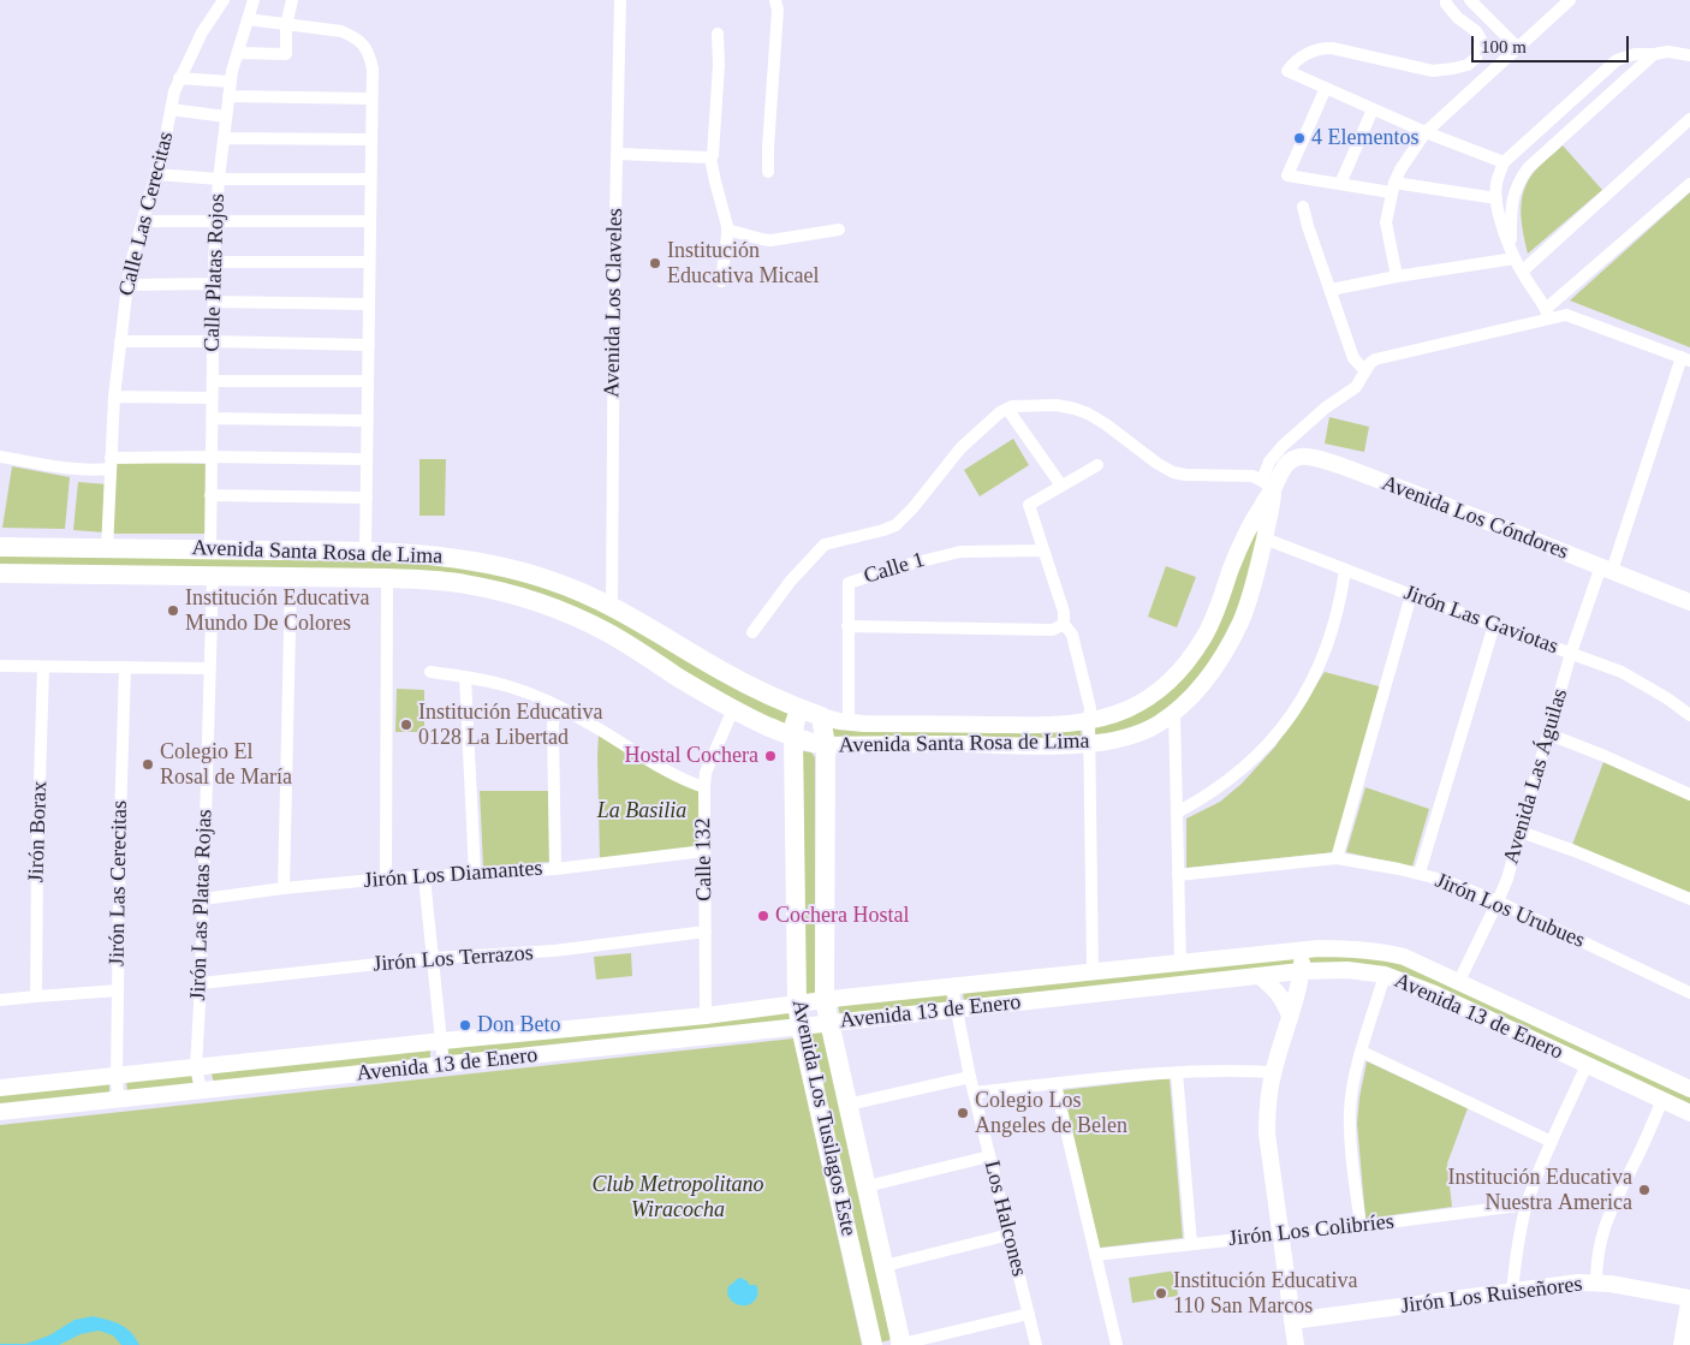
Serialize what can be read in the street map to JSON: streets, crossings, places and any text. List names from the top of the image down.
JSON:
{
  "streets": {
    "main road": [
      "Avenida Los Cóndores",
      "Avenida Santa Rosa de Lima",
      "Avenida 13 de Enero",
      "Avenida Los Tusilagos Este",
      "Jirón Los Ruiseñores"
    ],
    "street": [
      "Calle Las Cerecitas",
      "Calle Platas Rojos",
      "Avenida Los Claveles",
      "Calle 1",
      "Jirón Las Gaviotas",
      "Avenida Las Águilas",
      "Jirón Borax",
      "Calle 132",
      "Jirón Los Diamantes",
      "Jirón Las Cerecitas",
      "Jirón Las Platas Rojas",
      "Jirón Los Urubues",
      "Jirón Los Terrazos",
      "Los Halcones",
      "Jirón Los Colibríes"
    ]
  },
  "crossings": [
    ["Calle Las Cerecitas", "Avenida Santa Rosa de Lima"],
    ["Calle Platas Rojos", "Avenida Santa Rosa de Lima"],
    ["Avenida Los Claveles", "Avenida Santa Rosa de Lima"],
    ["Avenida Los Cóndores", "Avenida Santa Rosa de Lima"],
    ["Avenida Los Cóndores", "Avenida Las Águilas"],
    ["Avenida Santa Rosa de Lima", "Calle 1"],
    ["Avenida Santa Rosa de Lima", "Jirón Las Gaviotas"],
    ["Avenida Santa Rosa de Lima", "Calle 132"],
    ["Avenida Santa Rosa de Lima", "Jirón Las Platas Rojas"],
    ["Avenida Santa Rosa de Lima", "Avenida Los Tusilagos Este"],
    ["Jirón Las Gaviotas", "Avenida Las Águilas"],
    ["Avenida Las Águilas", "Jirón Los Urubues"],
    ["Avenida Las Águilas", "Avenida 13 de Enero"],
    ["Calle 132", "Jirón Los Diamantes"],
    ["Calle 132", "Jirón Los Terrazos"],
    ["Calle 132", "Avenida 13 de Enero"],
    ["Jirón Los Diamantes", "Jirón Las Platas Rojas"],
    ["Jirón Las Cerecitas", "Avenida 13 de Enero"],
    ["Jirón Las Platas Rojas", "Jirón Los Terrazos"],
    ["Jirón Las Platas Rojas", "Avenida 13 de Enero"],
    ["Avenida 13 de Enero", "Avenida Los Tusilagos Este"],
    ["Avenida 13 de Enero", "Los Halcones"]
  ],
  "parks": ["La Basilia", "Club Metropolitano Wiracocha"],
  "places": [
    "4 Elementos",
    "Institución Educativa Micael",
    "Institución Educativa Mundo De Colores",
    "Institución Educativa 0128 La Libertad",
    "Hostal Cochera",
    "Colegio El Rosal de María",
    "Cochera Hostal",
    "Don Beto",
    "Colegio Los Angeles de Belen",
    "Institución Educativa Nuestra America",
    "Institución Educativa 110 San Marcos"
  ],
  "scale_bar": "100 m"
}
